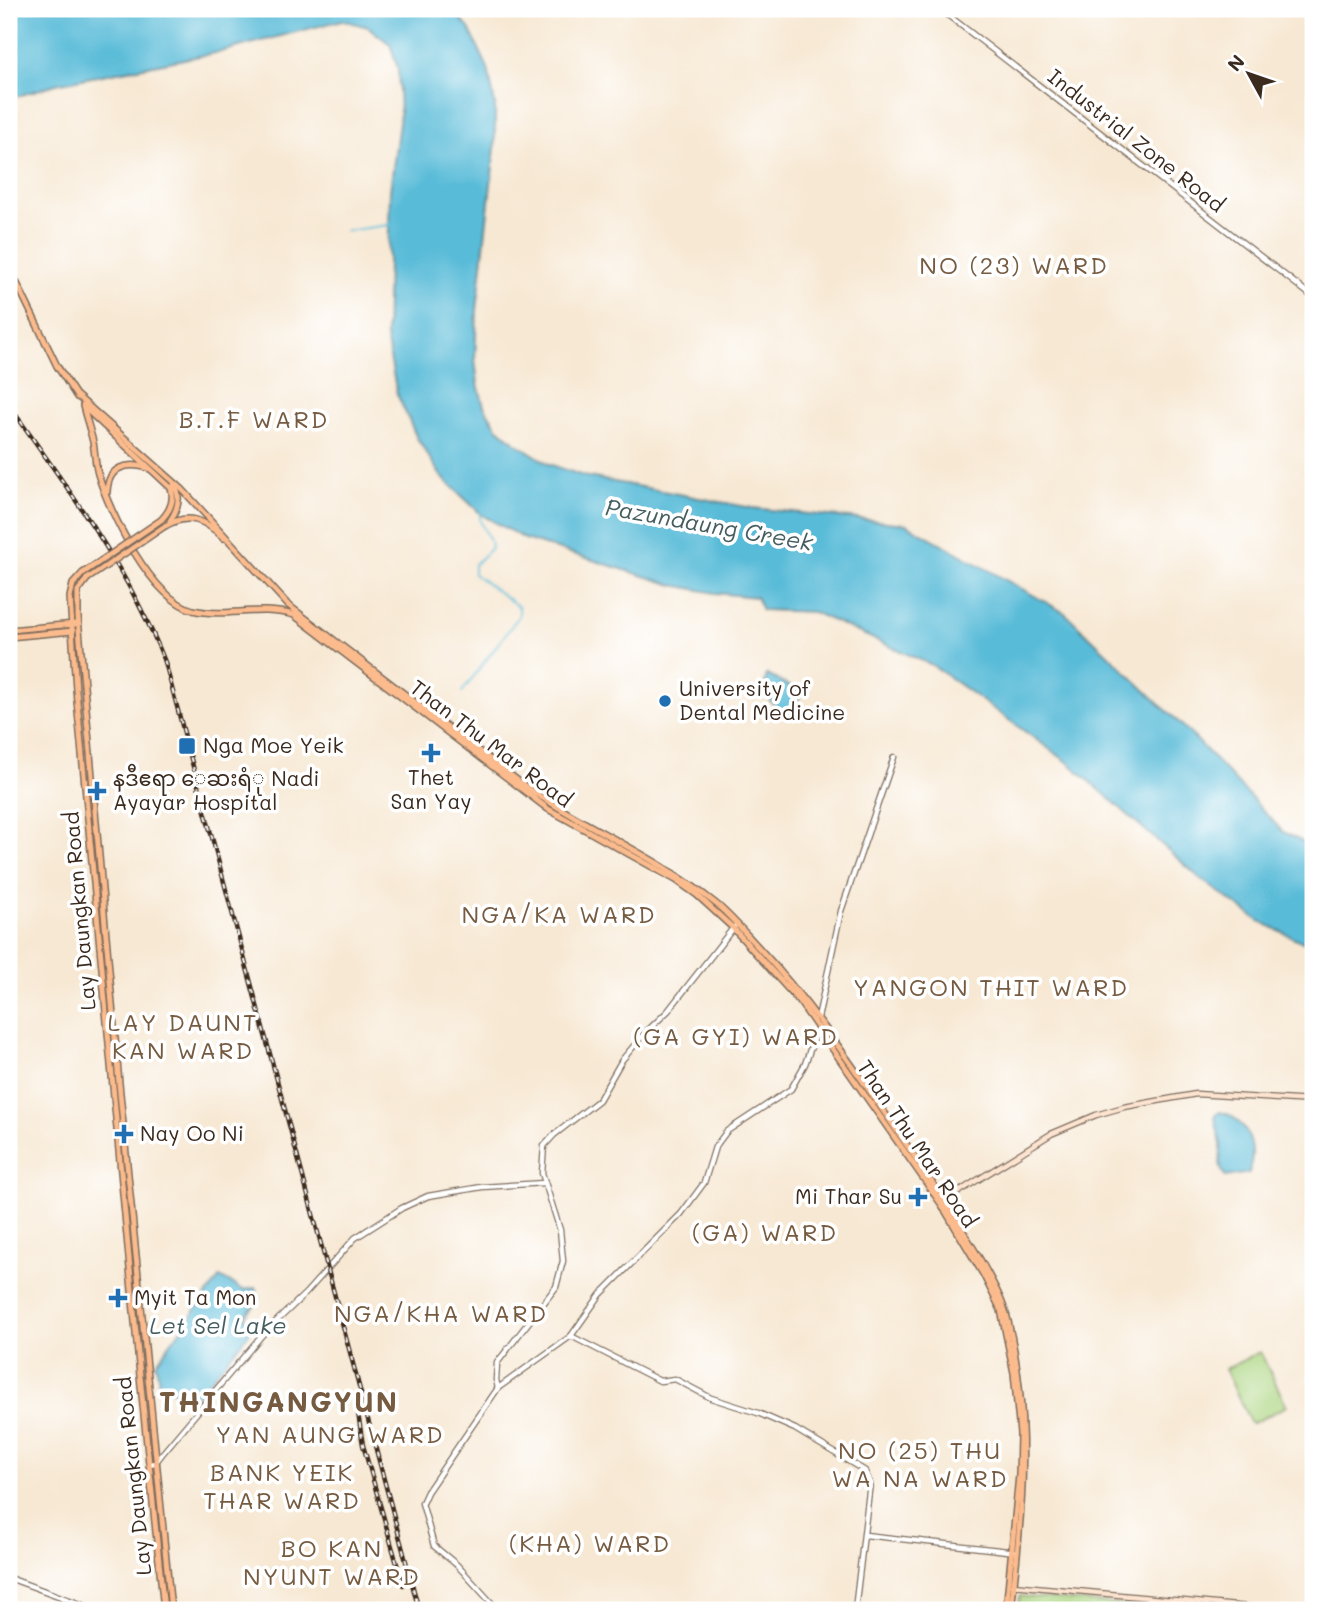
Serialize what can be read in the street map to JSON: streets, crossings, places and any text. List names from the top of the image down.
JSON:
{
  "streets": {
    "main road": ["Than Thu Mar Road", "Lay Daungkan Road"],
    "street": ["Industrial Zone Road"]
  },
  "districts": [
    "NO (23) WARD",
    "B.T.F WARD",
    "NGA/KA WARD",
    "YANGON THIT WARD",
    "LAY DAUNT KAN WARD",
    "(GA GYI) WARD",
    "(GA) WARD",
    "NGA/KHA WARD",
    "THINGANGYUN",
    "YAN AUNG WARD",
    "NO (25) THU WA NA WARD",
    "BANK YEIK THAR WARD",
    "(KHA) WARD",
    "BO KAN NYUNT WARD"
  ],
  "water": ["Pazundaung Creek", "Let Sel Lake"],
  "places": {
    "other": ["University of Dental Medicine"],
    "transit": ["Nga Moe Yeik"],
    "health": [
      "Thet San Yay",
      "နဒီဧရာ ေဆးရံု Nadi Ayayar Hospital",
      "Nay Oo Ni",
      "Mi Thar Su",
      "Myit Ta Mon"
    ]
  },
  "north": "top left"
}
